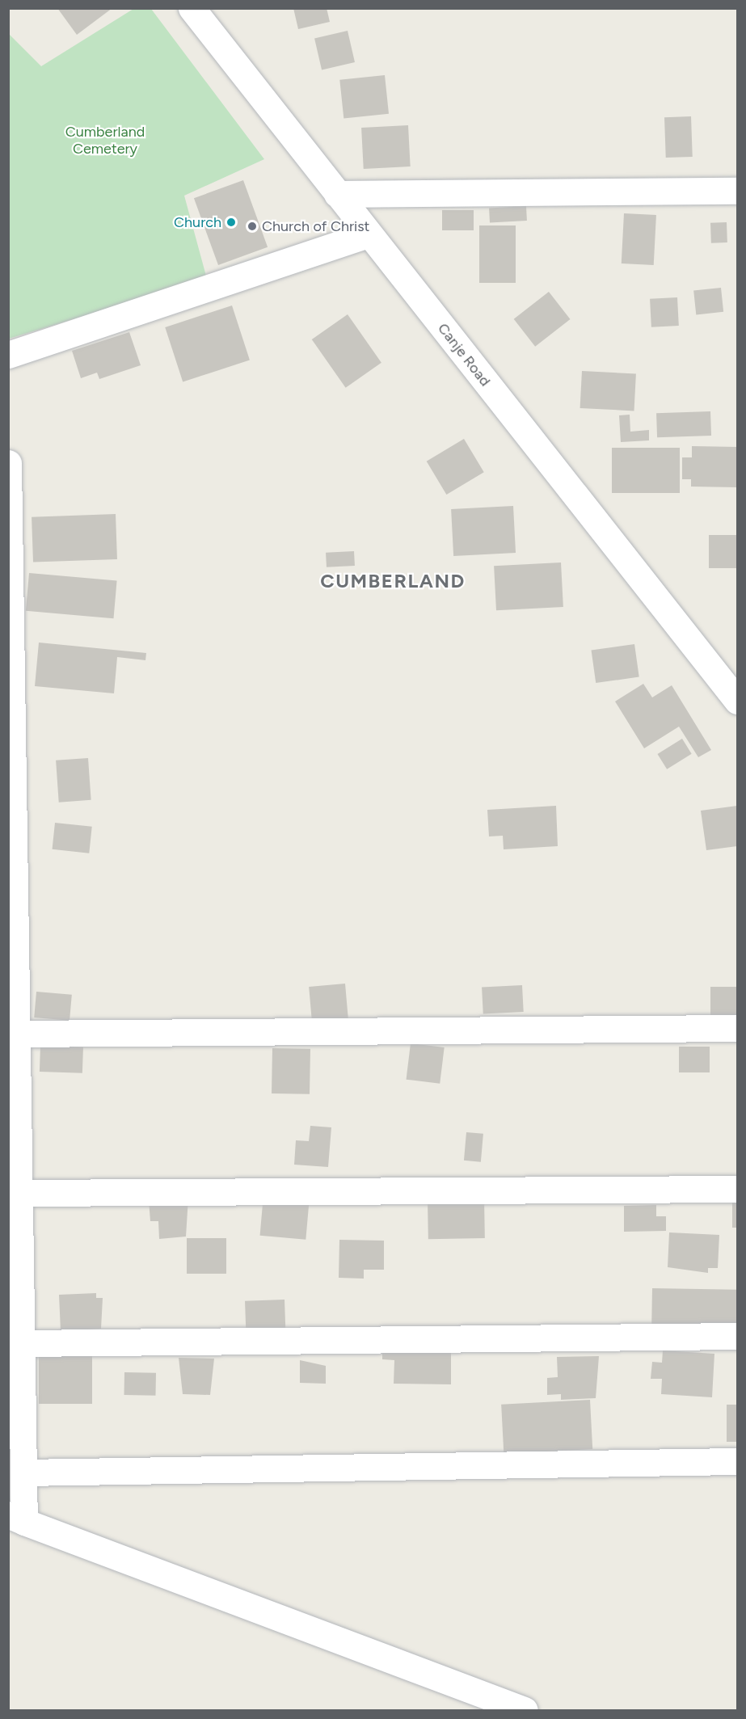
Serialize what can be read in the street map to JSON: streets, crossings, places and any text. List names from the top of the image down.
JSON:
{
  "streets": {
    "street": ["Canje Road"]
  },
  "districts": ["CUMBERLAND"],
  "parks": ["Cumberland Cemetery"],
  "places": ["Church", "Church of Christ"]
}
